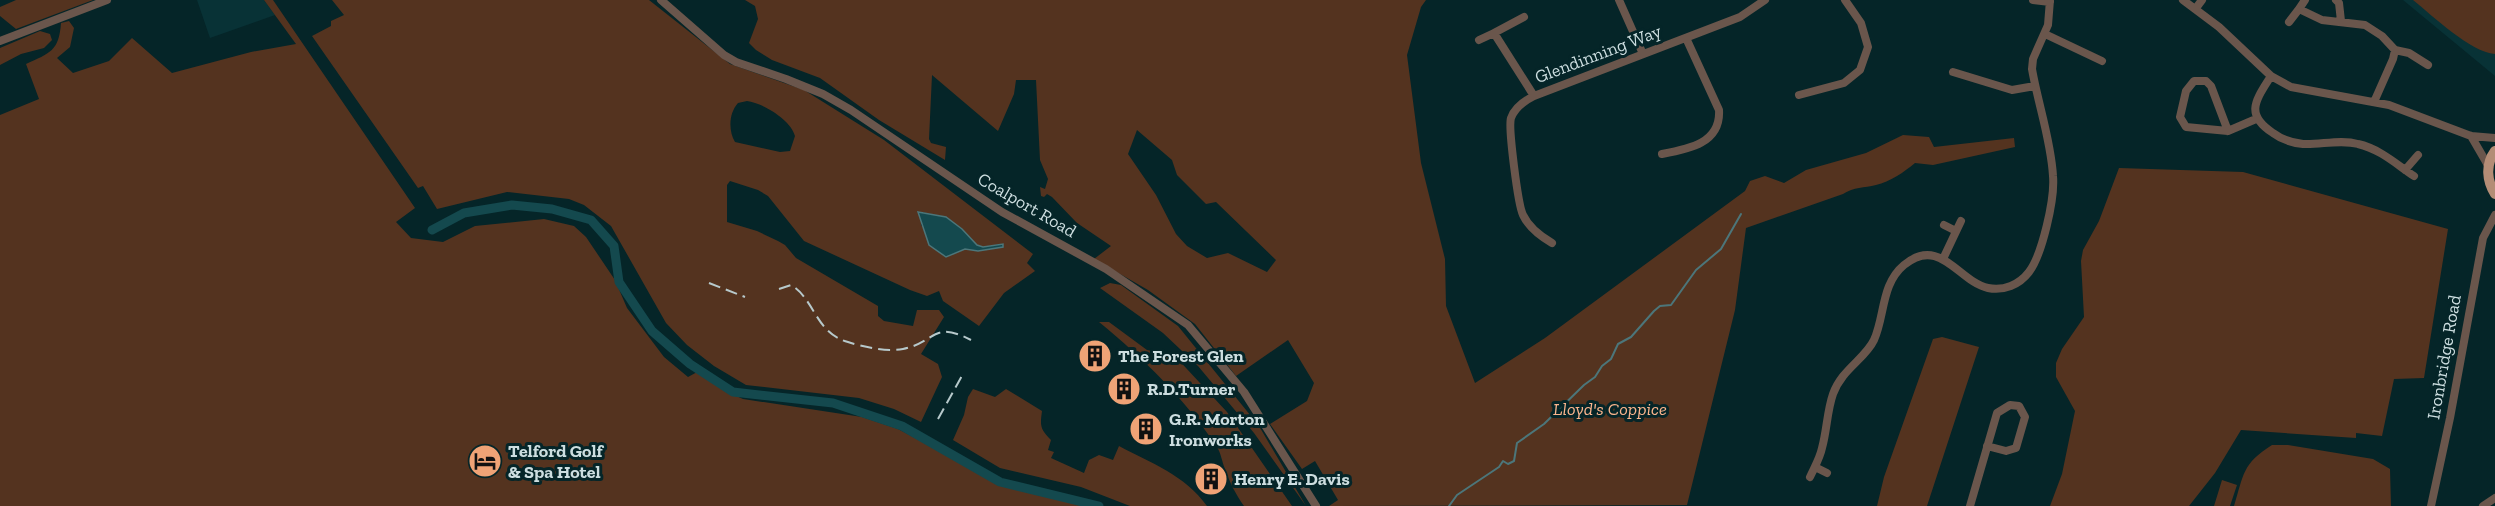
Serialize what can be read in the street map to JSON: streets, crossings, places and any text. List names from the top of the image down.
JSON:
{
  "streets": {
    "street": ["Glendinning Way", "Coalport Road", "Ironbridge Road"]
  },
  "parks": ["Lloyd's Coppice"],
  "places": {
    "building": [
      "The Forest Glen",
      "R.D.Turner",
      "G.R. Morton Ironworks",
      "Henry E. Davis"
    ],
    "hotel": ["Telford Golf & Spa Hotel"]
  }
}
